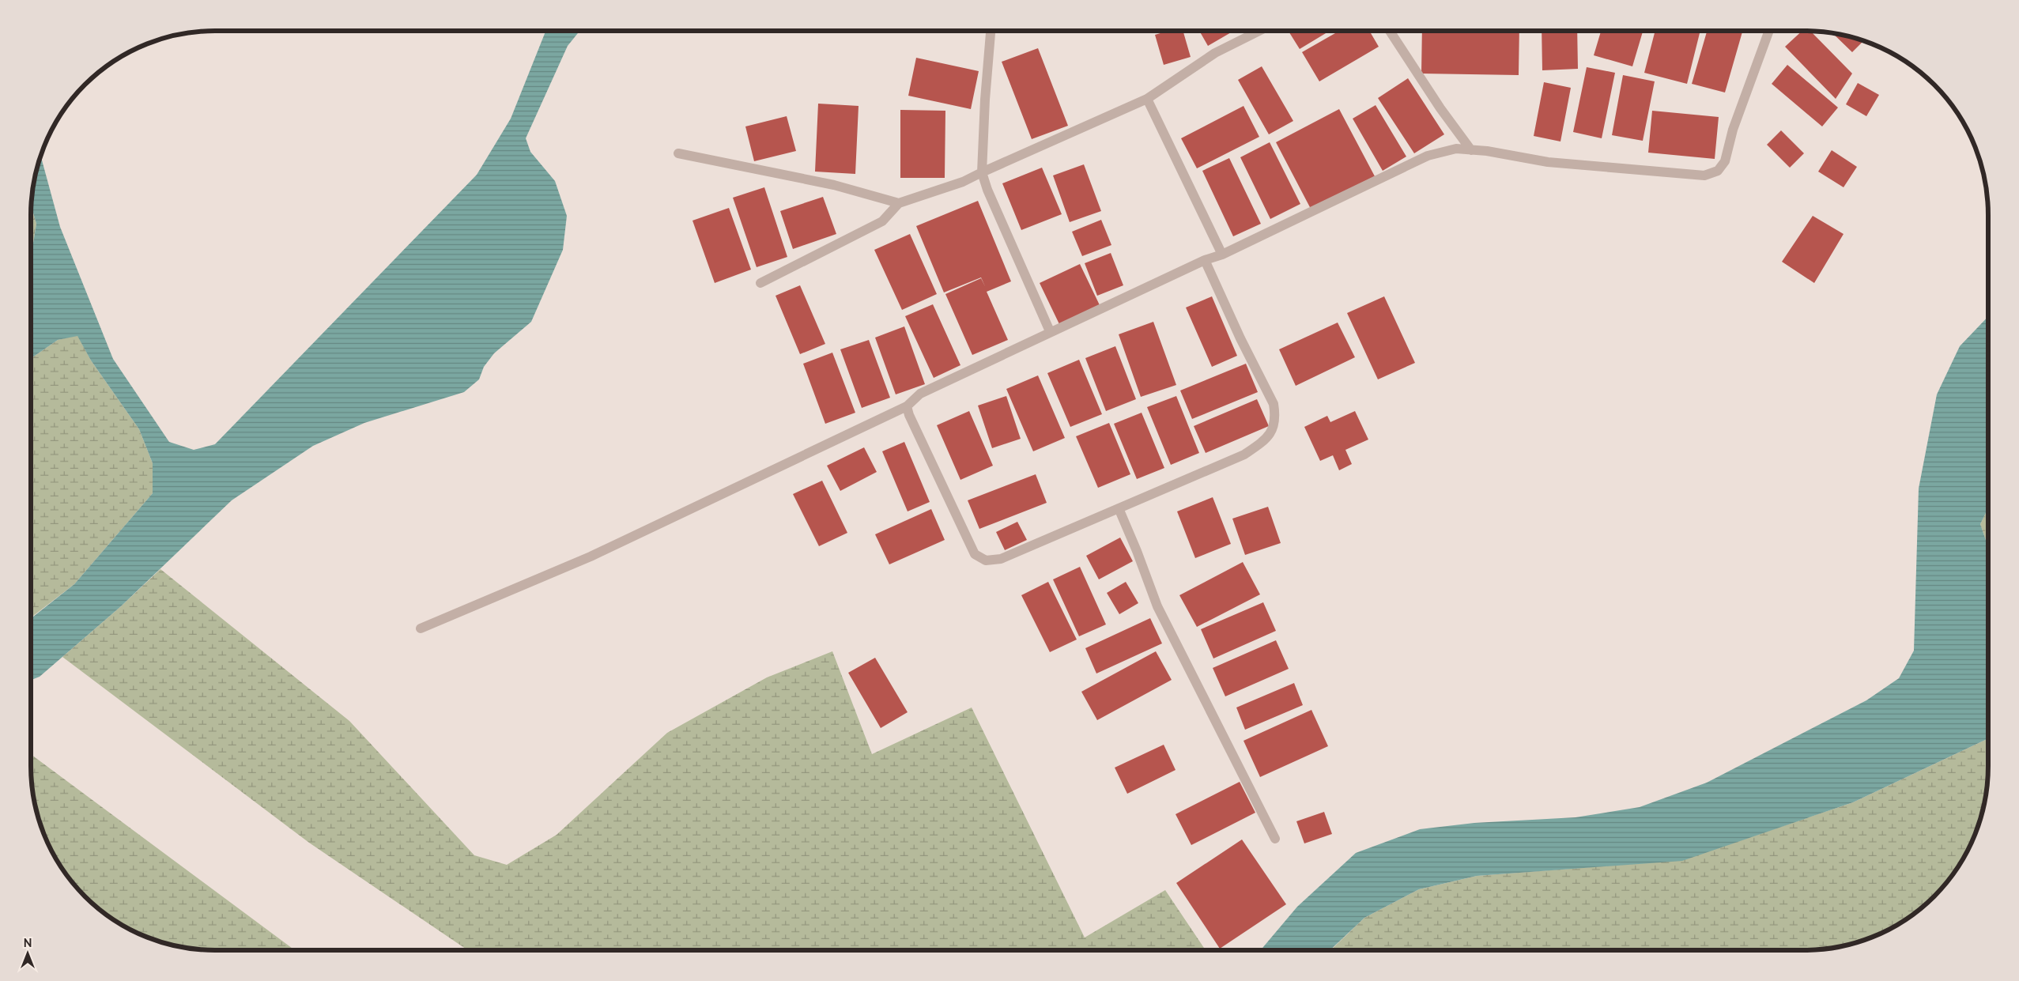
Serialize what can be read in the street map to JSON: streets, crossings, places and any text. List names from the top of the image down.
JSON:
{
  "north": "top"
}
